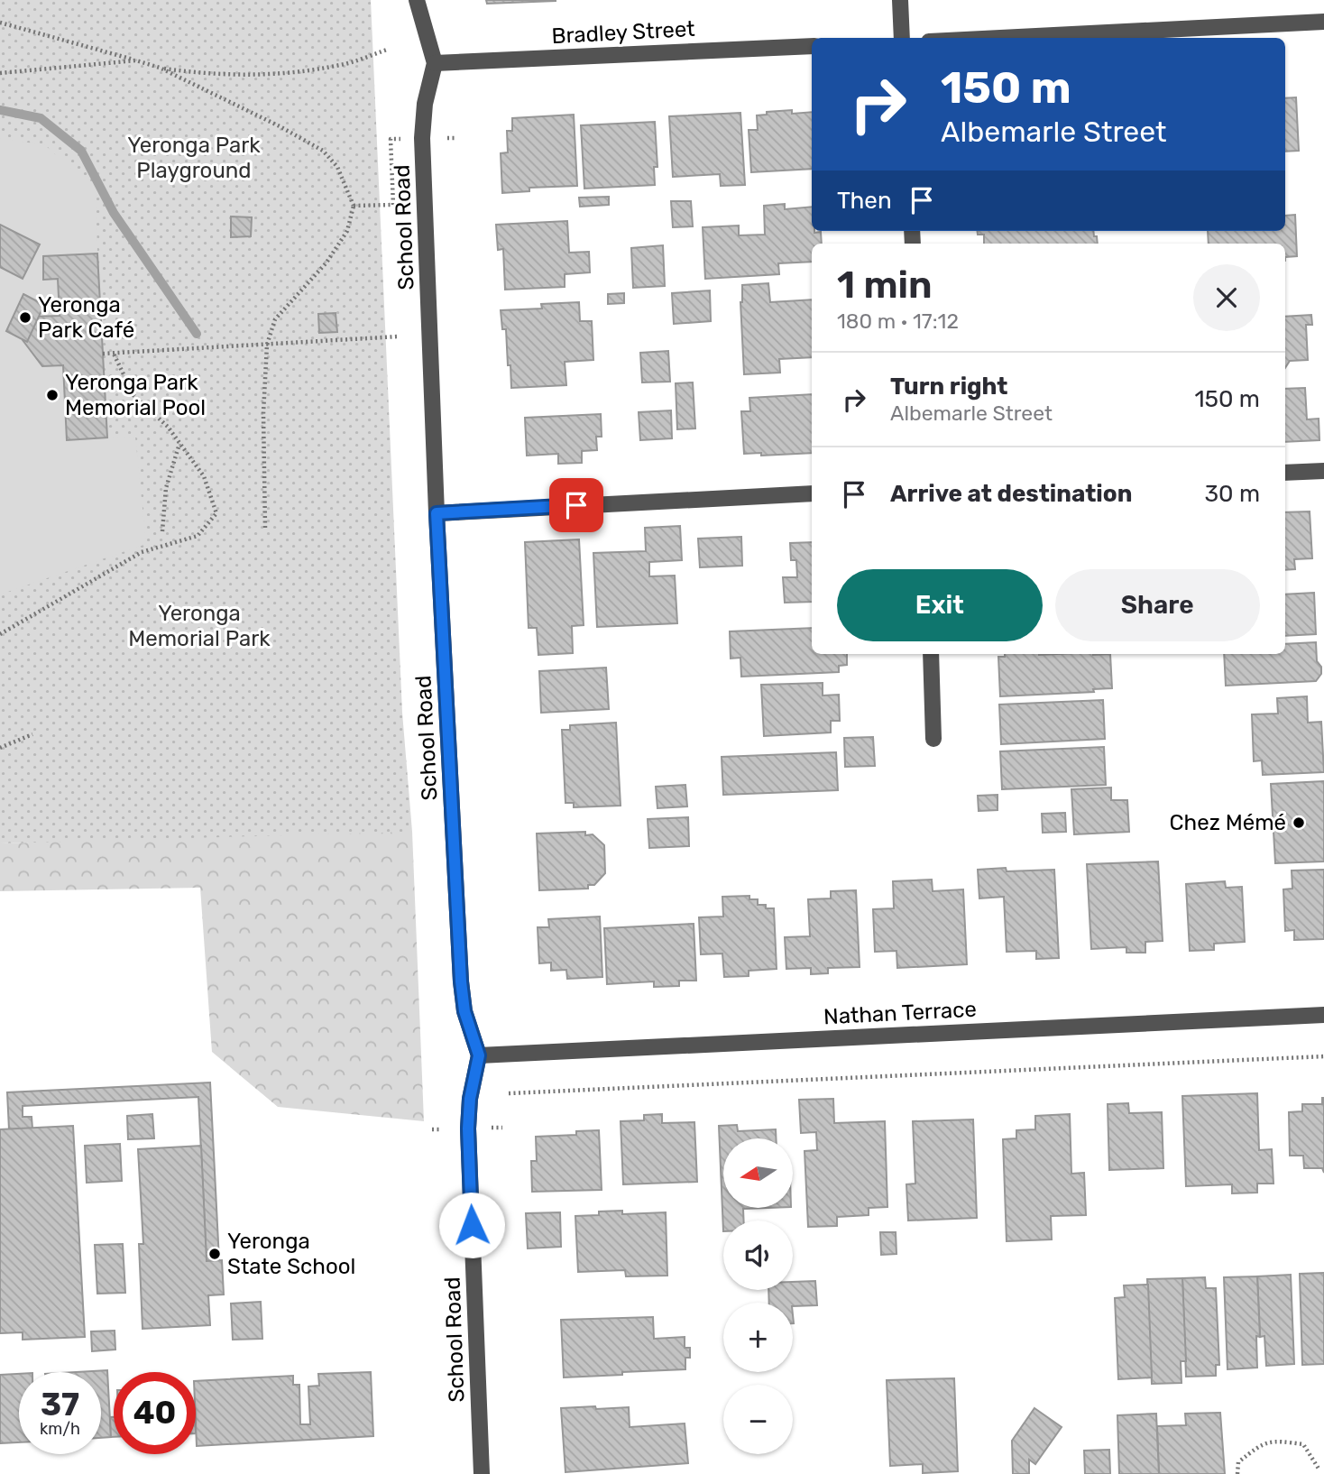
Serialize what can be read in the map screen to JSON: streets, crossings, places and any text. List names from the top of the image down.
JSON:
{
  "streets": {
    "street": ["Bradley Street", "School Road", "Nathan Terrace"]
  },
  "crossings": [
    ["Bradley Street", "School Road"],
    ["School Road", "Nathan Terrace"]
  ],
  "parks": ["Yeronga Park Playground", "Yeronga Memorial Park"],
  "places": [
    "Yeronga Park Café",
    "Yeronga Park Memorial Pool",
    "Chez Mémé",
    "Yeronga State School"
  ],
  "north": "left",
  "page": {
    "turn": ["150 m", "Albemarle Street"],
    "then": "Then",
    "heading": ["1 min", "180 m · 17:12"],
    "list": [
      {
        "name": "Turn right",
        "note": "Albemarle Street",
        "value": "150 m"
      },
      {
        "name": "Arrive at destination",
        "value": "30 m"
      }
    ],
    "buttons": ["Exit", "Share"],
    "map_buttons": ["+", "−"],
    "speed": "37 km/h",
    "limit": "40"
  }
}
